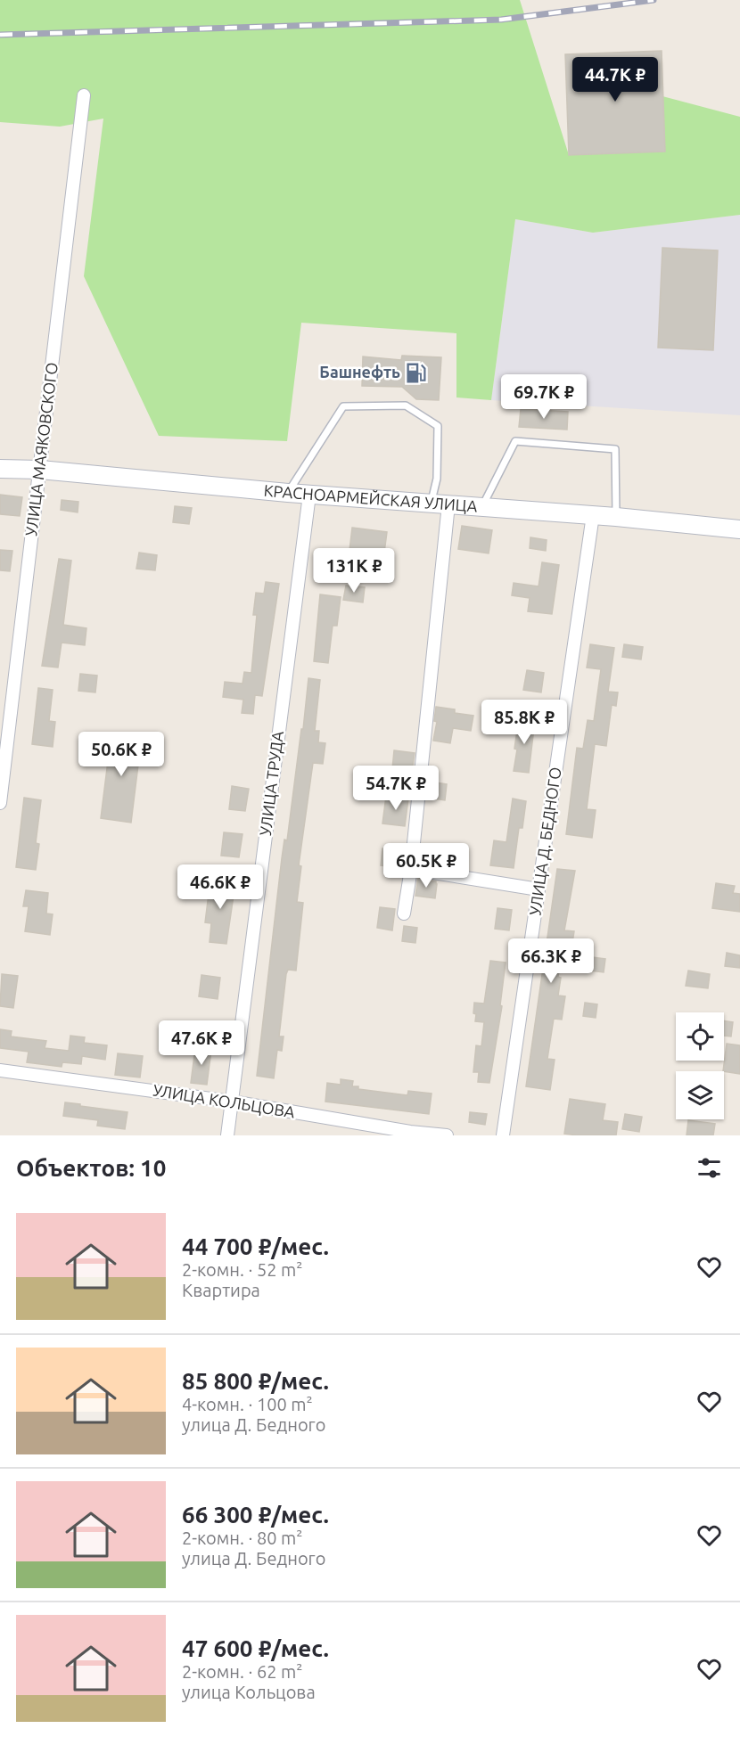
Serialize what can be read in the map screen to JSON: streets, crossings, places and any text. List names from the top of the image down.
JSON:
{
  "streets": {
    "main road": ["КРАСНОАРМЕЙСКАЯ УЛИЦА"],
    "street": [
      "УЛИЦА МАЯКОВСКОГО",
      "УЛИЦА ТРУДА",
      "УЛИЦА Д. БЕДНОГО",
      "УЛИЦА КОЛЬЦОВА"
    ]
  },
  "crossings": [
    ["УЛИЦА МАЯКОВСКОГО", "КРАСНОАРМЕЙСКАЯ УЛИЦА"],
    ["КРАСНОАРМЕЙСКАЯ УЛИЦА", "УЛИЦА ТРУДА"],
    ["КРАСНОАРМЕЙСКАЯ УЛИЦА", "УЛИЦА Д. БЕДНОГО"],
    ["УЛИЦА ТРУДА", "УЛИЦА КОЛЬЦОВА"]
  ],
  "places": {
    "fuel station": ["Башнефть"]
  },
  "page": {
    "price": [
      "44.7K ₽",
      "69.7K ₽",
      "131K ₽",
      "85.8K ₽",
      "50.6K ₽",
      "54.7K ₽",
      "60.5K ₽",
      "46.6K ₽",
      "66.3K ₽",
      "47.6K ₽"
    ],
    "heading": "Объектов: 10",
    "list": [
      {
        "name": "44 700 ₽/мес.",
        "note": "2-комн. · 52 m² · Квартира"
      },
      {
        "name": "85 800 ₽/мес.",
        "note": "4-комн. · 100 m² · улица Д. Бедного"
      },
      {
        "name": "66 300 ₽/мес.",
        "note": "2-комн. · 80 m² · улица Д. Бедного"
      },
      {
        "name": "47 600 ₽/мес.",
        "note": "2-комн. · 62 m² · улица Кольцова"
      }
    ]
  }
}
